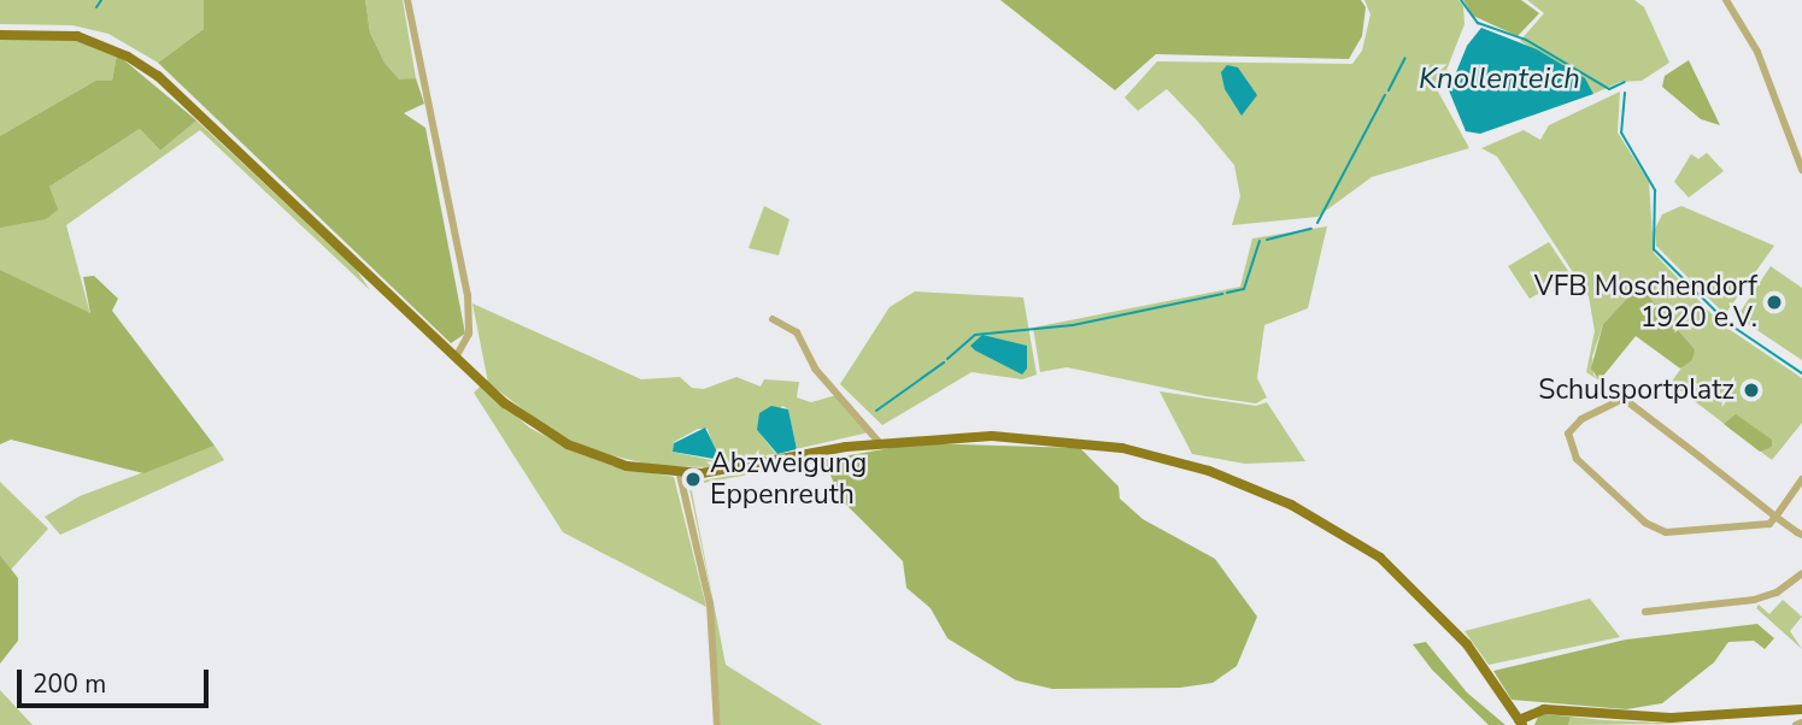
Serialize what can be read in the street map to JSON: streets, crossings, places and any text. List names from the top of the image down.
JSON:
{
  "water": ["Knollenteich"],
  "places": ["VFB Moschendorf 1920 e.V.", "Schulsportplatz", "Abzweigung Eppenreuth"],
  "scale_bar": "200 m"
}
